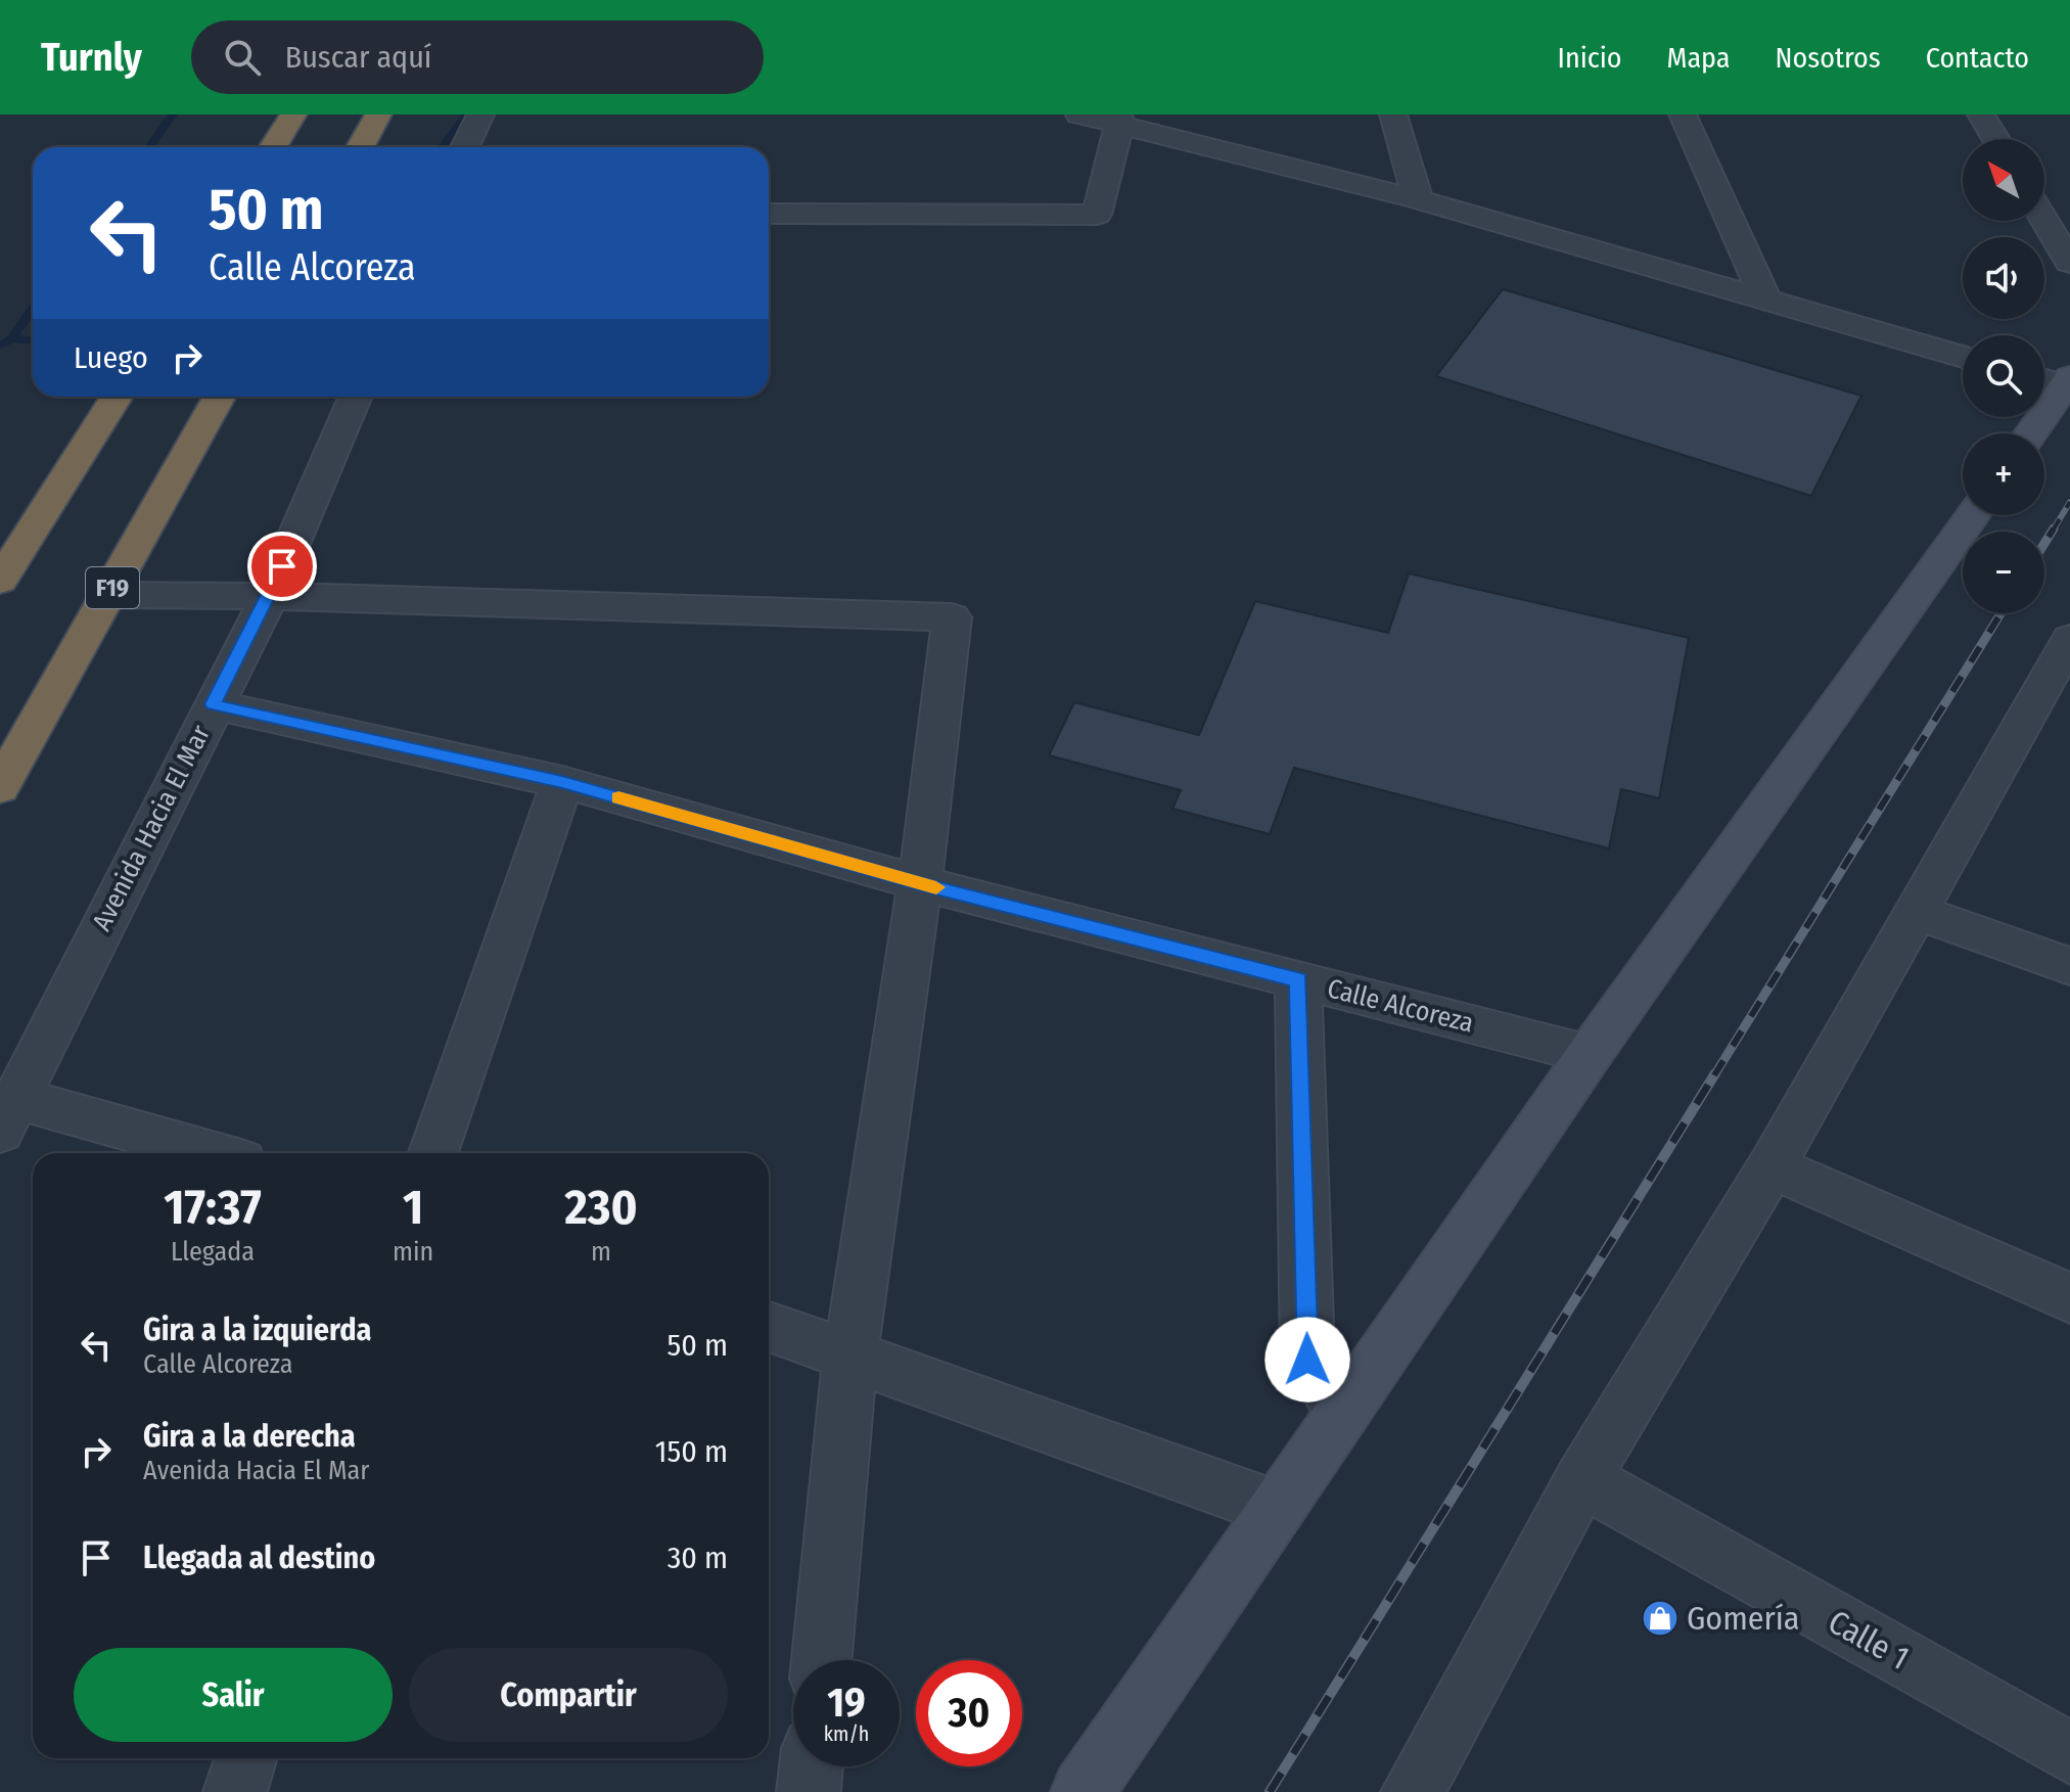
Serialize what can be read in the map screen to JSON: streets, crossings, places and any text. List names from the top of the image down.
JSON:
{
  "streets": {
    "highway": ["F19"],
    "street": ["Avenida Hacia El Mar", "Calle Alcoreza", "Calle 1"]
  },
  "crossings": [
    ["Avenida Hacia El Mar", "Calle Alcoreza"]
  ],
  "places": {
    "shop": ["Gomería"]
  },
  "north": "top left",
  "page": {
    "header": "Turnly",
    "search": "Buscar aquí",
    "nav": [
      "Inicio",
      "Mapa",
      "Nosotros",
      "Contacto"
    ],
    "map_buttons": ["+", "−"],
    "turn": ["50 m", "Calle Alcoreza"],
    "then": "Luego",
    "eta": [
      "17:37",
      "Llegada",
      "1",
      "min",
      "230",
      "m"
    ],
    "list": [
      {
        "name": "Gira a la izquierda",
        "note": "Calle Alcoreza",
        "value": "50 m"
      },
      {
        "name": "Gira a la derecha",
        "note": "Avenida Hacia El Mar",
        "value": "150 m"
      },
      {
        "name": "Llegada al destino",
        "value": "30 m"
      }
    ],
    "buttons": ["Salir", "Compartir"],
    "speed": "19 km/h",
    "limit": "30"
  }
}
